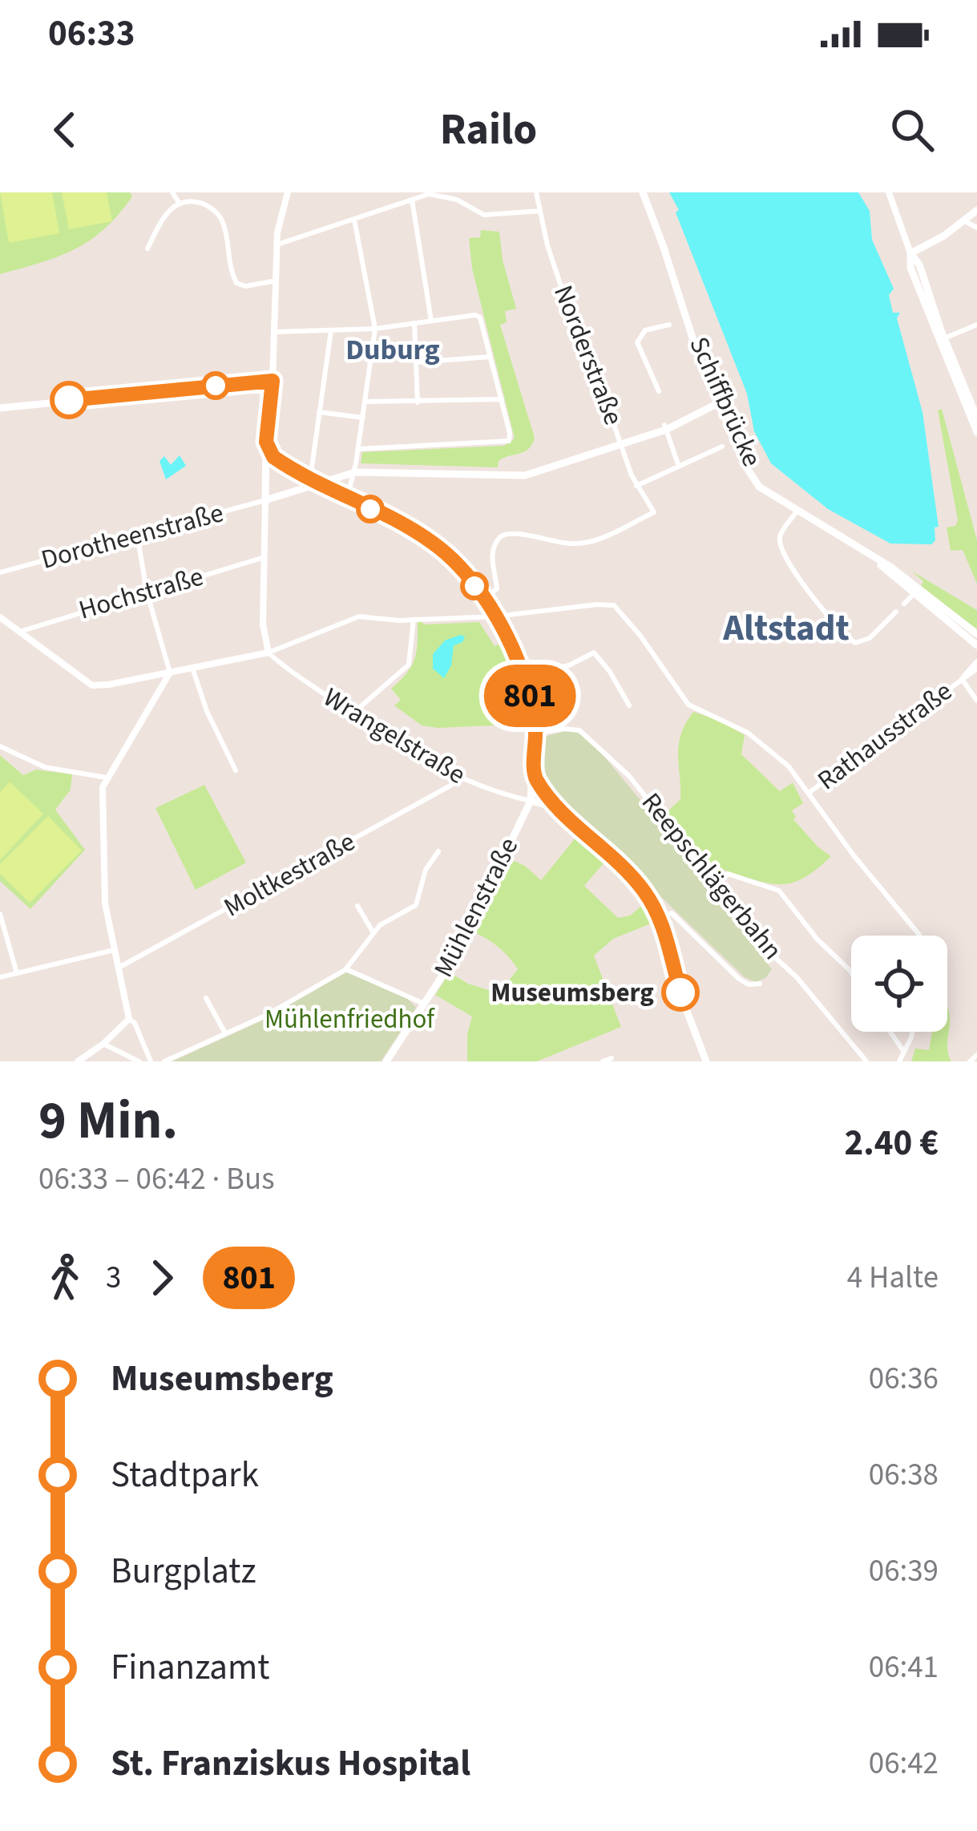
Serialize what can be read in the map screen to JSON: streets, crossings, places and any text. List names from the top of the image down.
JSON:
{
  "streets": {
    "main road": ["Schiffbrücke", "Mühlenstraße"],
    "street": [
      "Norderstraße",
      "Dorotheenstraße",
      "Hochstraße",
      "Wrangelstraße",
      "Rathausstraße",
      "Moltkestraße",
      "Reepschlägerbahn"
    ]
  },
  "crossings": [
    ["Norderstraße", "Mühlenstraße"],
    ["Wrangelstraße", "Moltkestraße"],
    ["Wrangelstraße", "Mühlenstraße"],
    ["Reepschlägerbahn", "Mühlenstraße"]
  ],
  "districts": ["Duburg", "Altstadt"],
  "parks": ["Mühlenfriedhof"],
  "places": ["Museumsberg"],
  "lines": ["bus line 801"],
  "page": {
    "status": "06:33",
    "header": "Railo",
    "on_map": "801",
    "heading": ["9 Min.", "06:33 – 06:42 · Bus", "2.40 €"],
    "legs": ["3", "801", "4 Halte"],
    "list": [
      {
        "name": "Museumsberg",
        "value": "06:36"
      },
      {
        "name": "Stadtpark",
        "value": "06:38"
      },
      {
        "name": "Burgplatz",
        "value": "06:39"
      },
      {
        "name": "Finanzamt",
        "value": "06:41"
      },
      {
        "name": "St. Franziskus Hospital",
        "value": "06:42"
      }
    ]
  }
}
